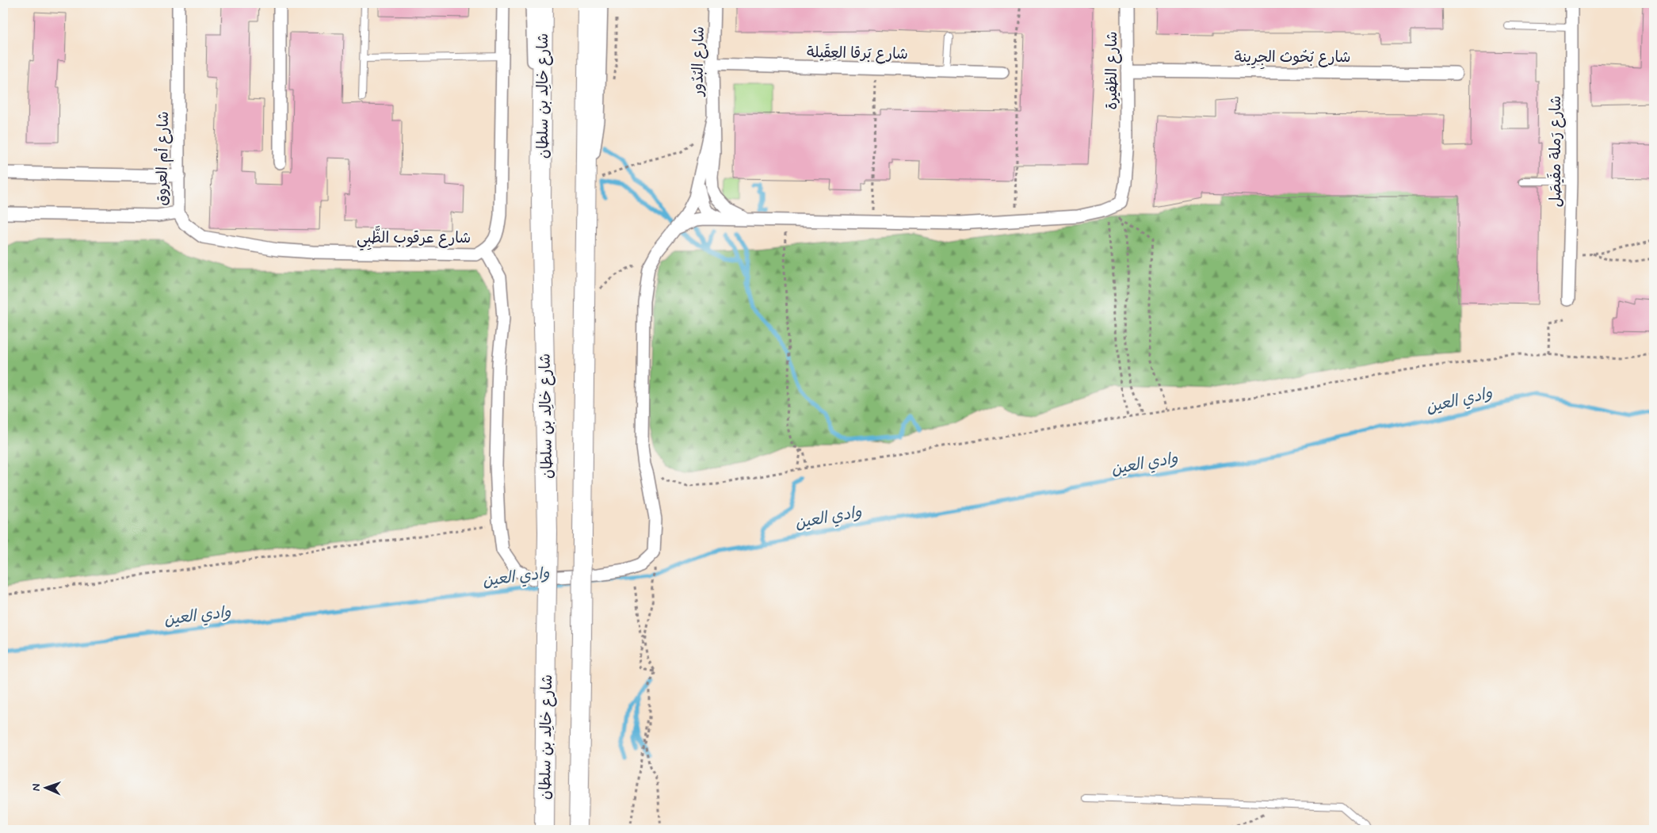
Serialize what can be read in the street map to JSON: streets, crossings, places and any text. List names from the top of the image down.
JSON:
{
  "streets": {
    "main road": ["شارع خالِد بن سلطان"],
    "street": [
      "شارع بَرقا العِقَيلة",
      "شارع بُحُوث الجِرِينة",
      "شارع البُدُور",
      "شارع الظفيرة",
      "شارع رَملة مفَيصَل",
      "شارع أم العروق",
      "شارع عرقوب الظَّبِي"
    ]
  },
  "crossings": [
    ["شارع بَرقا العِقَيلة", "شارع البُدُور"],
    ["شارع بُحُوث الجِرِينة", "شارع الظفيرة"],
    ["شارع أم العروق", "شارع عرقوب الظَّبِي"]
  ],
  "water": ["وادي العين"],
  "north": "left"
}
